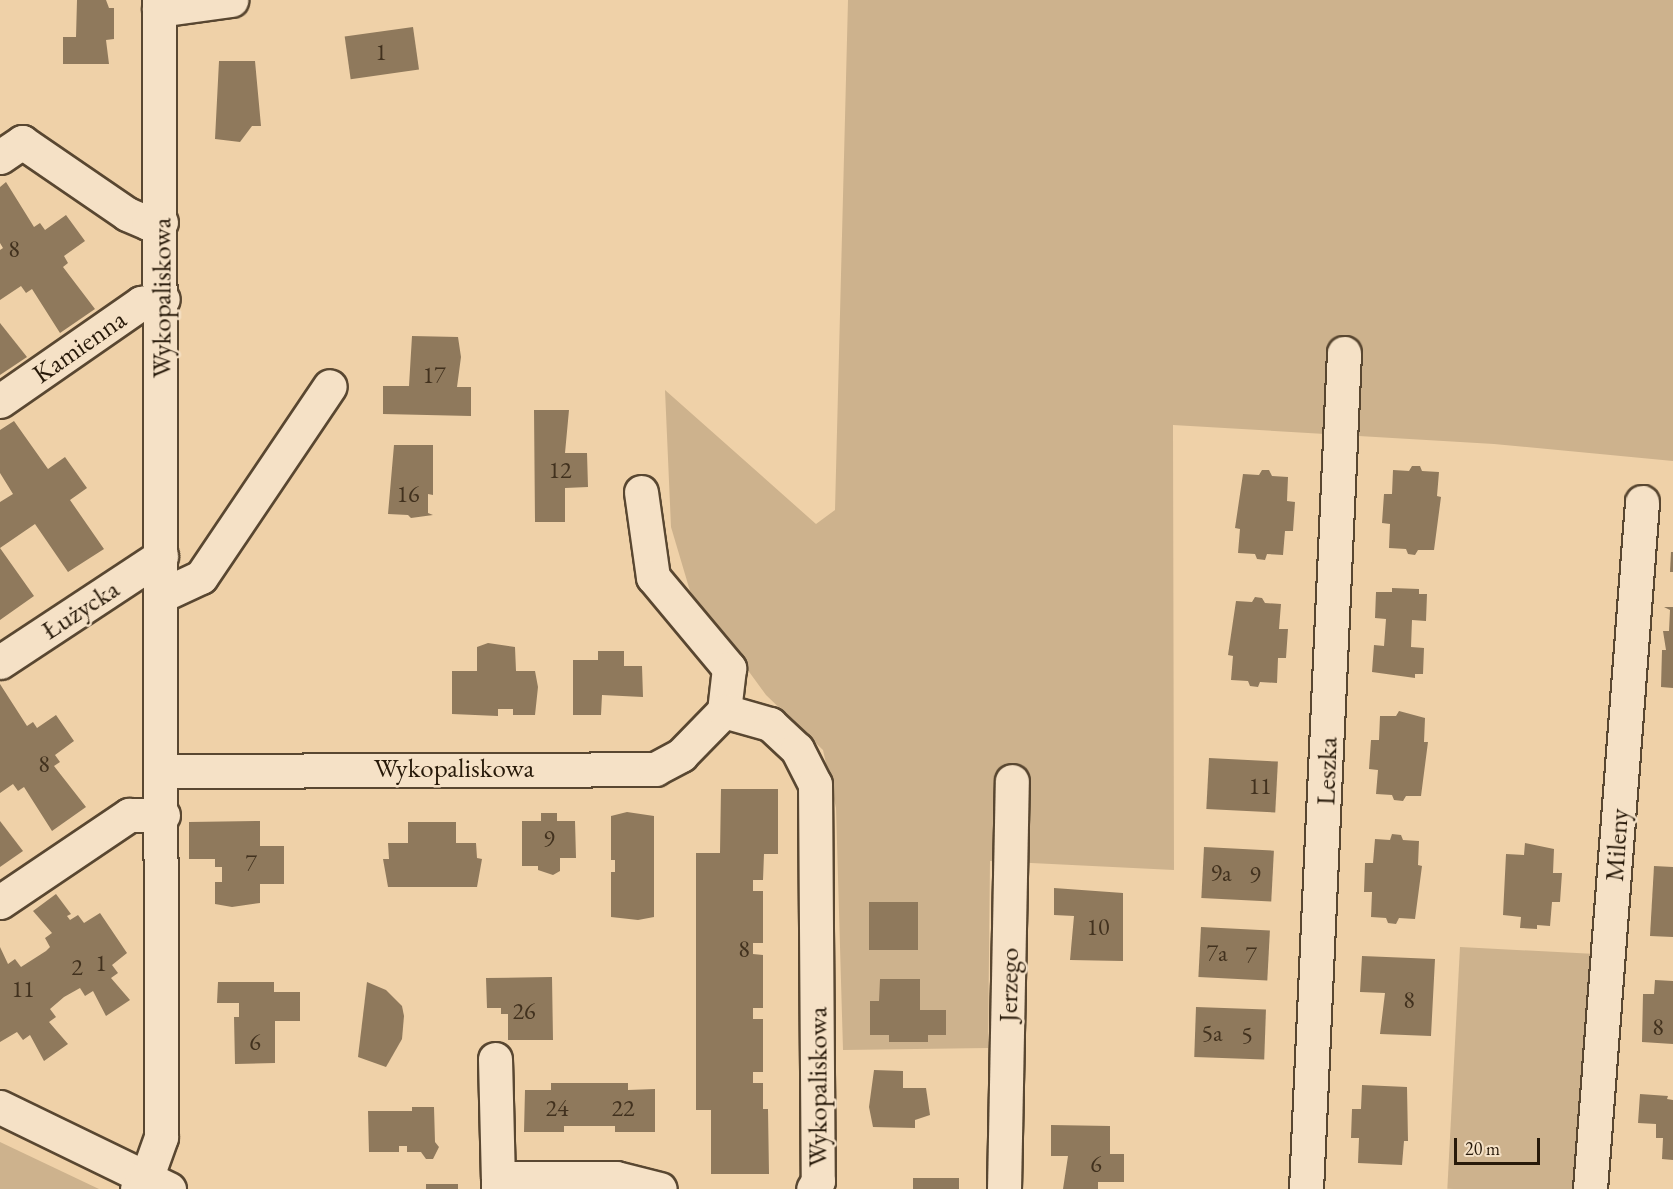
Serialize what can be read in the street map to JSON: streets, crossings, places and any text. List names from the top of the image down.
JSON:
{
  "streets": {
    "street": [
      "Wykopaliskowa",
      "Kamienna",
      "Łużycka",
      "Leszka",
      "Mileny",
      "Jerzego"
    ]
  },
  "crossings": [
    ["Wykopaliskowa", "Kamienna"],
    ["Wykopaliskowa", "Łużycka"]
  ],
  "house_numbers": [
    "1",
    "8",
    "17",
    "12",
    "16",
    "8",
    "11",
    "9",
    "7",
    "9a",
    "9",
    "10",
    "8",
    "7a",
    "7",
    "1",
    "2",
    "11",
    "8",
    "26",
    "8",
    "5a",
    "5",
    "6",
    "24",
    "22",
    "6"
  ],
  "scale_bar": "20 m"
}
